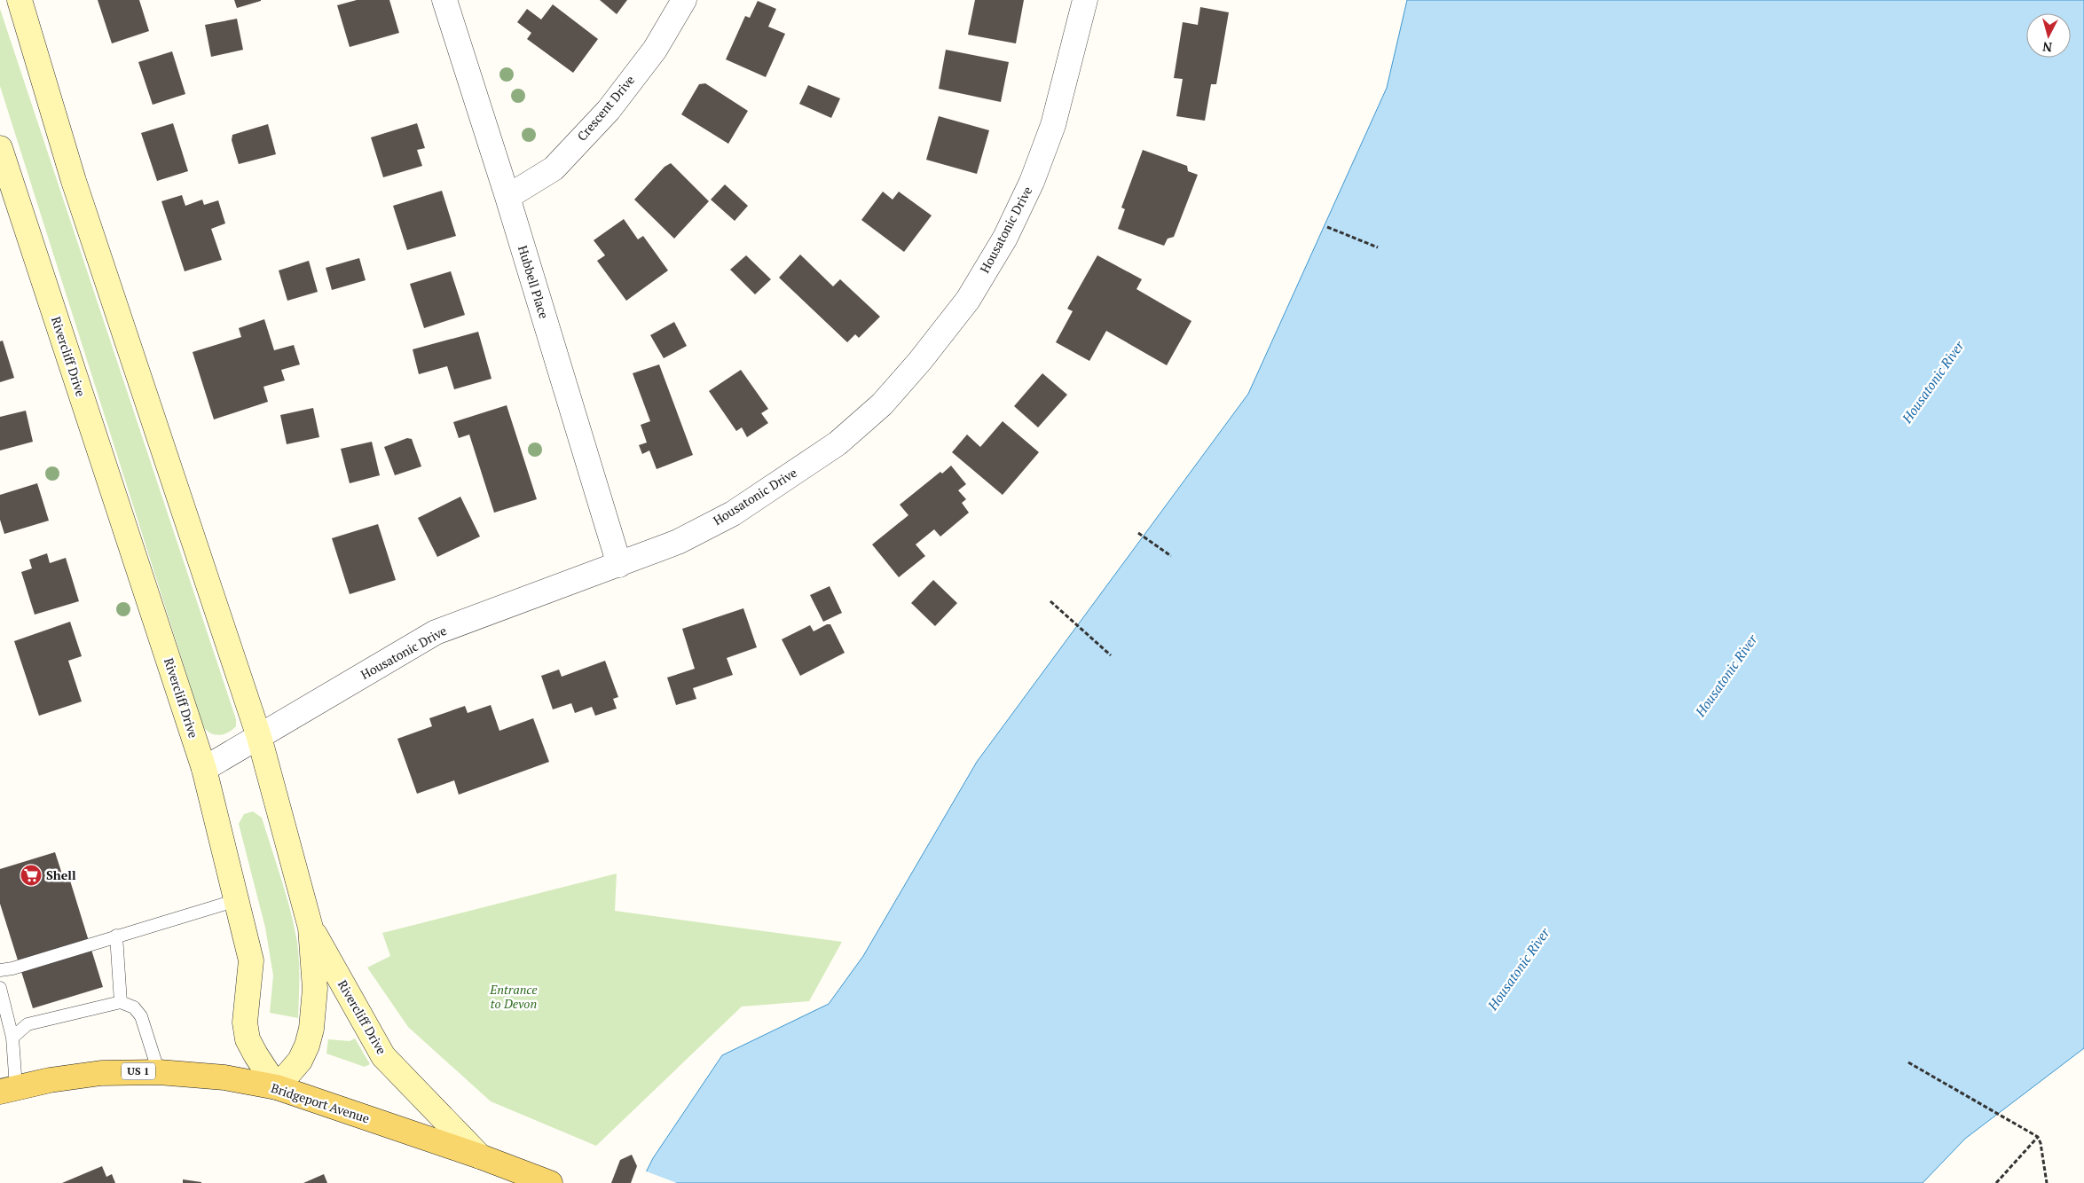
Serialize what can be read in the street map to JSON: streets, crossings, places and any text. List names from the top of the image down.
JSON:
{
  "streets": {
    "main road": ["US 1", "Bridgeport Avenue"],
    "street": [
      "Crescent Drive",
      "Housatonic Drive",
      "Hubbell Place",
      "Rivercliff Drive"
    ]
  },
  "crossings": [
    ["Crescent Drive", "Hubbell Place"],
    ["Housatonic Drive", "Hubbell Place"],
    ["Housatonic Drive", "Rivercliff Drive"],
    ["Rivercliff Drive", "Bridgeport Avenue"]
  ],
  "water": ["Housatonic River"],
  "parks": ["Entrance to Devon"],
  "places": {
    "supermarket": ["Shell"]
  },
  "north": "bottom"
}
